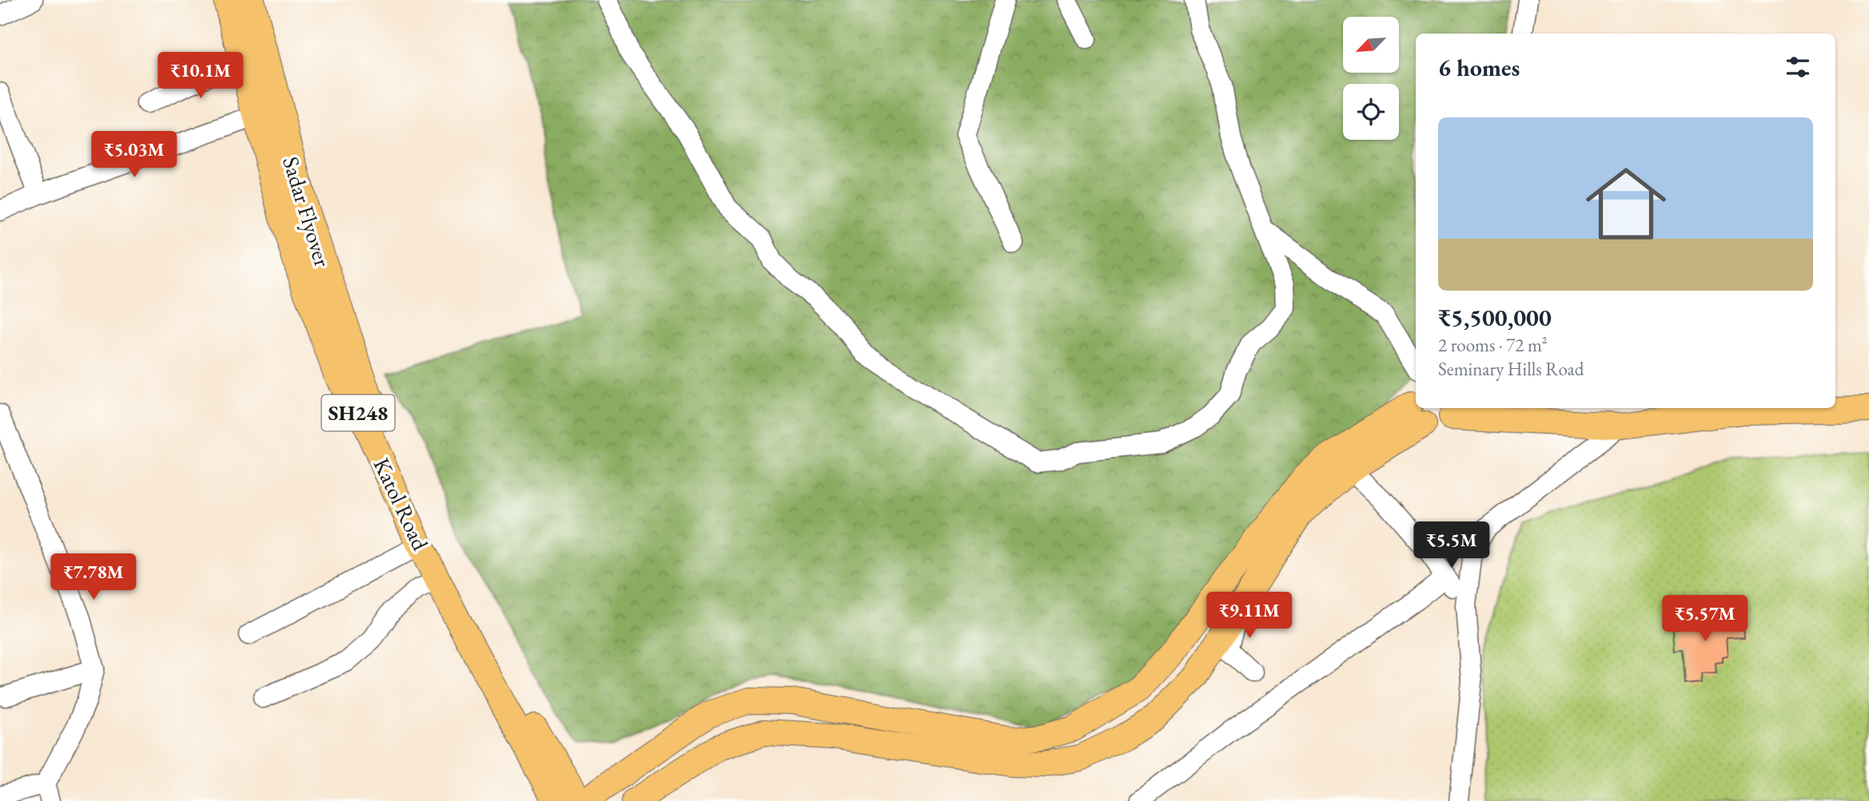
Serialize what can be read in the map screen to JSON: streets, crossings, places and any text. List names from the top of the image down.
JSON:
{
  "streets": {
    "highway": ["Sadar Flyover"],
    "main road": ["SH248", "Katol Road"]
  },
  "crossings": [
    ["Sadar Flyover", "Katol Road"]
  ],
  "north": "bottom left",
  "page": {
    "heading": "6 homes",
    "price": [
      "₹10.1M",
      "₹5.03M",
      "₹5.5M",
      "₹7.78M",
      "₹9.11M",
      "₹5.57M"
    ],
    "list": [
      {
        "name": "₹5,500,000",
        "note": "2 rooms · 72 m² · Seminary Hills Road"
      }
    ]
  }
}
